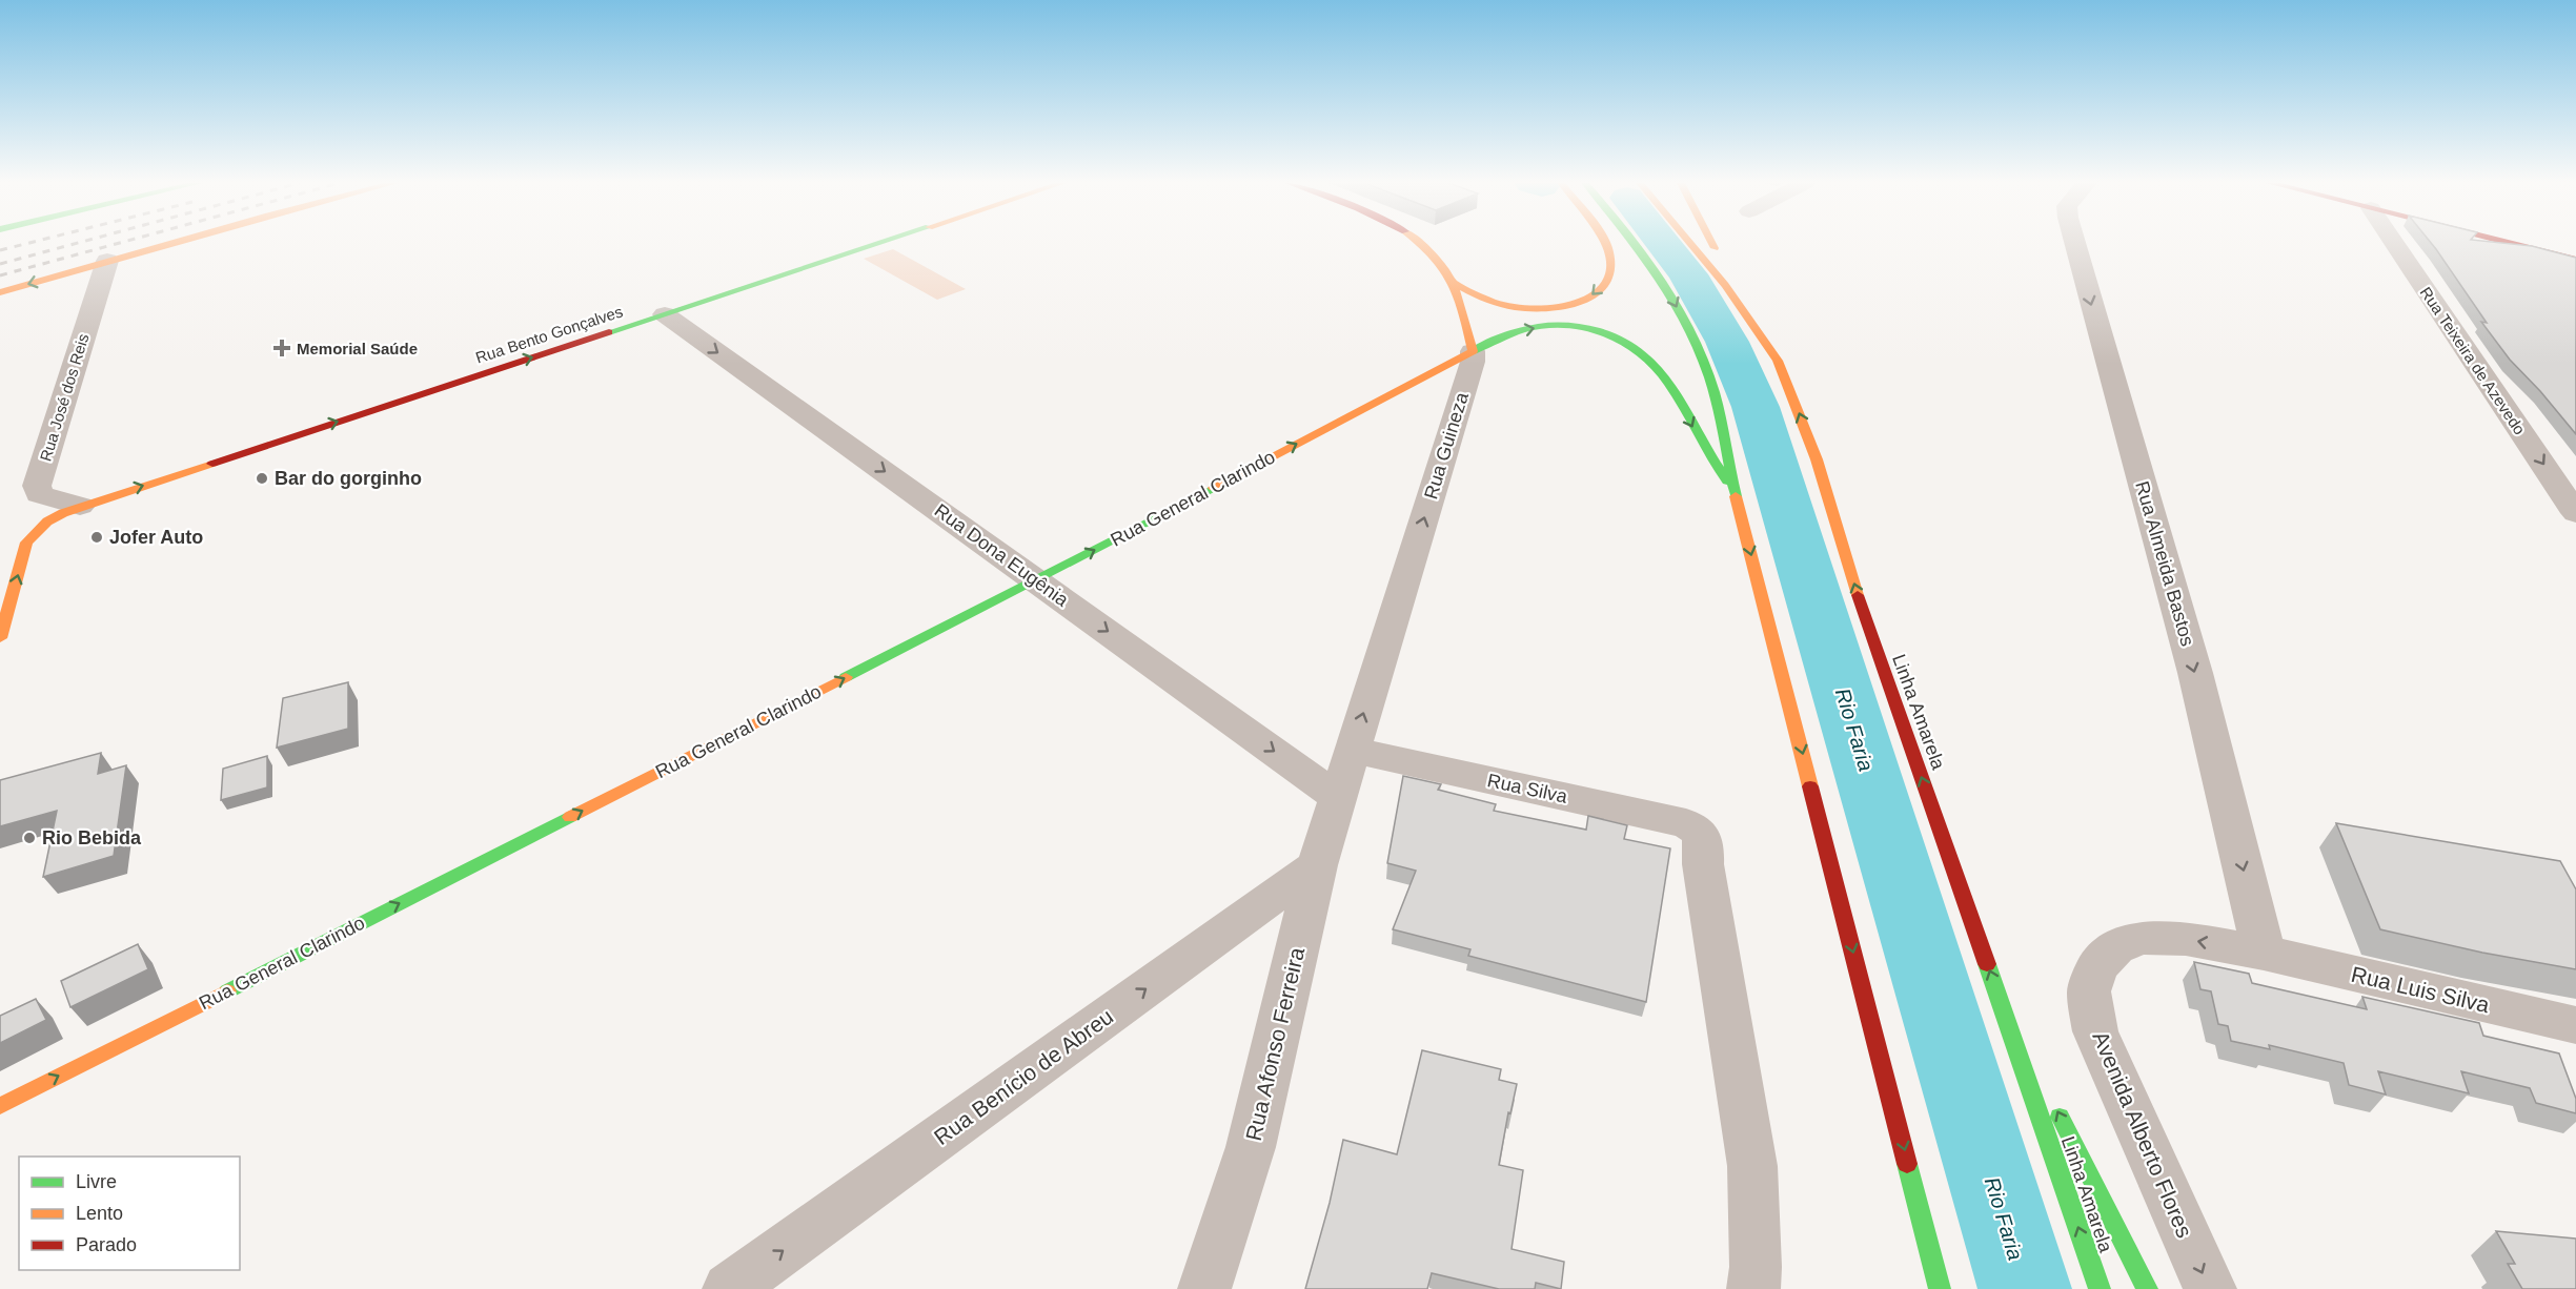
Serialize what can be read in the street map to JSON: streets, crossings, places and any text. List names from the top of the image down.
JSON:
{
  "streets": {
    "main road": [
      "Rua Bento Gonçalves",
      "Rua Guineza",
      "Rua General Clarindo",
      "Linha Amarela"
    ],
    "street": [
      "Rua Teixeira de Azevedo",
      "Rua José dos Reis",
      "Rua Dona Eugênia",
      "Rua Almeida Bastos",
      "Rua Silva",
      "Rua Luis Silva",
      "Rua Afonso Ferreira",
      "Rua Benício de Abreu",
      "Avenida Alberto Flores"
    ]
  },
  "crossings": [
    ["Rua Bento Gonçalves", "Rua José dos Reis"],
    ["Rua Bento Gonçalves", "Rua Dona Eugênia"],
    ["Rua Guineza", "Rua General Clarindo"],
    ["Rua Guineza", "Rua Dona Eugênia"],
    ["Rua Guineza", "Rua Silva"],
    ["Rua Guineza", "Rua Afonso Ferreira"],
    ["Rua General Clarindo", "Rua Dona Eugênia"],
    ["Rua Dona Eugênia", "Rua Afonso Ferreira"],
    ["Rua Almeida Bastos", "Rua Luis Silva"],
    ["Rua Almeida Bastos", "Avenida Alberto Flores"],
    ["Rua Luis Silva", "Avenida Alberto Flores"],
    ["Rua Afonso Ferreira", "Rua Benício de Abreu"]
  ],
  "one_way": [
    "Rua Bento Gonçalves",
    "Rua Teixeira de Azevedo",
    "Rua Guineza",
    "Rua General Clarindo",
    "Rua Dona Eugênia",
    "Rua Almeida Bastos",
    "Rua Benício de Abreu"
  ],
  "water": ["Rio Faria"],
  "places": {
    "health": ["Memorial Saúde"],
    "other": ["Bar do gorginho", "Jofer Auto", "Rio Bebida"]
  },
  "legend": ["Livre", "Lento", "Parado"]
}
